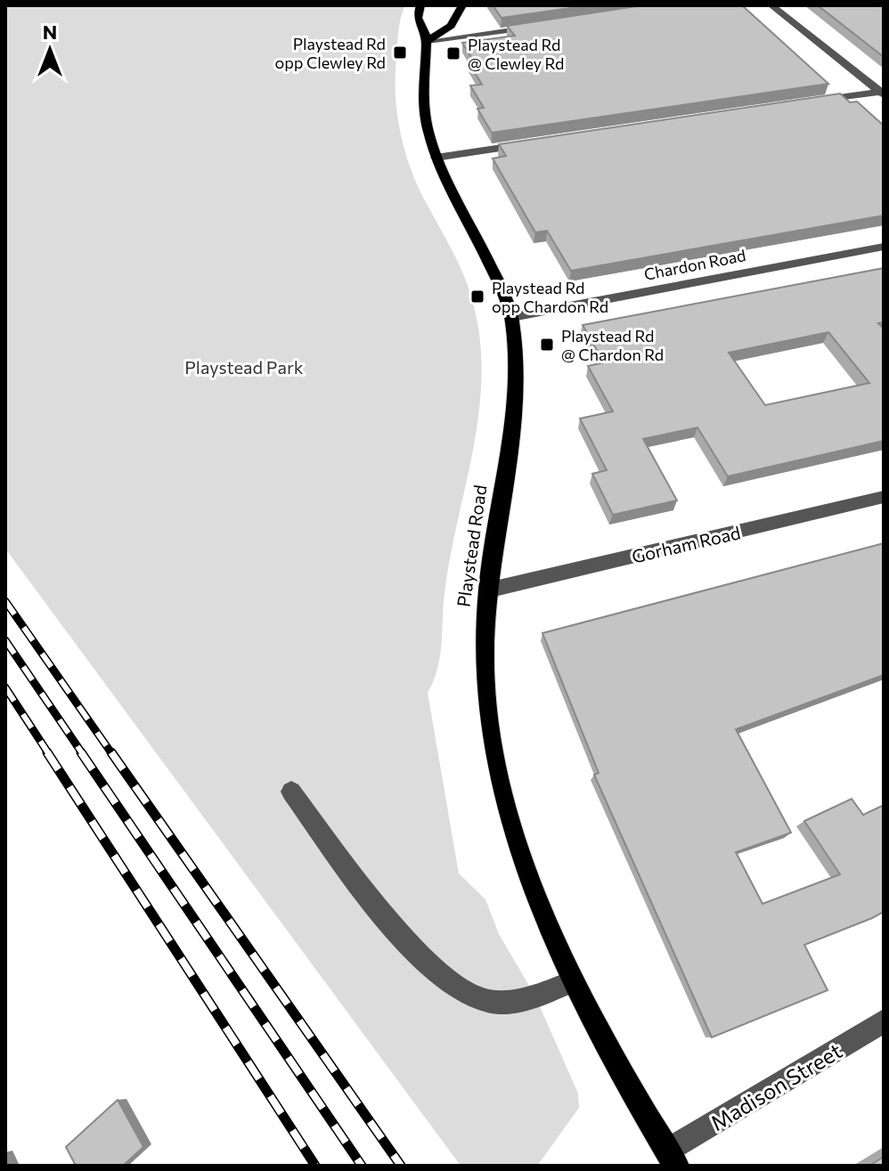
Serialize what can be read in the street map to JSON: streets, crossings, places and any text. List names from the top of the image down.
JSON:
{
  "streets": {
    "main road": ["Playstead Road"],
    "street": ["Chardon Road", "Gorham Road", "Madison Street"]
  },
  "crossings": [
    ["Chardon Road", "Playstead Road"],
    ["Gorham Road", "Playstead Road"],
    ["Playstead Road", "Madison Street"]
  ],
  "parks": ["Playstead Park"],
  "places": {
    "transit": [
      "Playstead Rd opp Clewley Rd",
      "Playstead Rd @ Clewley Rd",
      "Playstead Rd opp Chardon Rd",
      "Playstead Rd @ Chardon Rd"
    ]
  },
  "north": "top"
}
